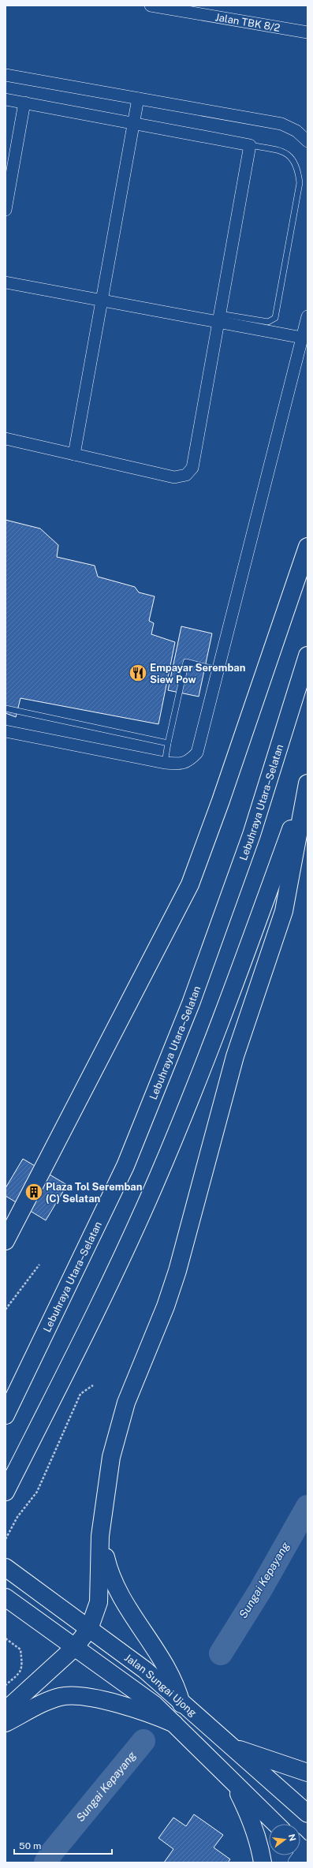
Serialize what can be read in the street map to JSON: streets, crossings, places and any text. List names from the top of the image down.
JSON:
{
  "streets": {
    "highway": ["Lebuhraya Utara–Selatan", "Jalan Sungai Ujong"],
    "street": ["Jalan TBK 8/2"]
  },
  "water": ["Sungai Kepayang"],
  "places": {
    "restaurant": ["Empayar Seremban Siew Pow"],
    "building": ["Plaza Tol Seremban (C) Selatan"]
  },
  "scale_bar": "50 m",
  "north": "right"
}
